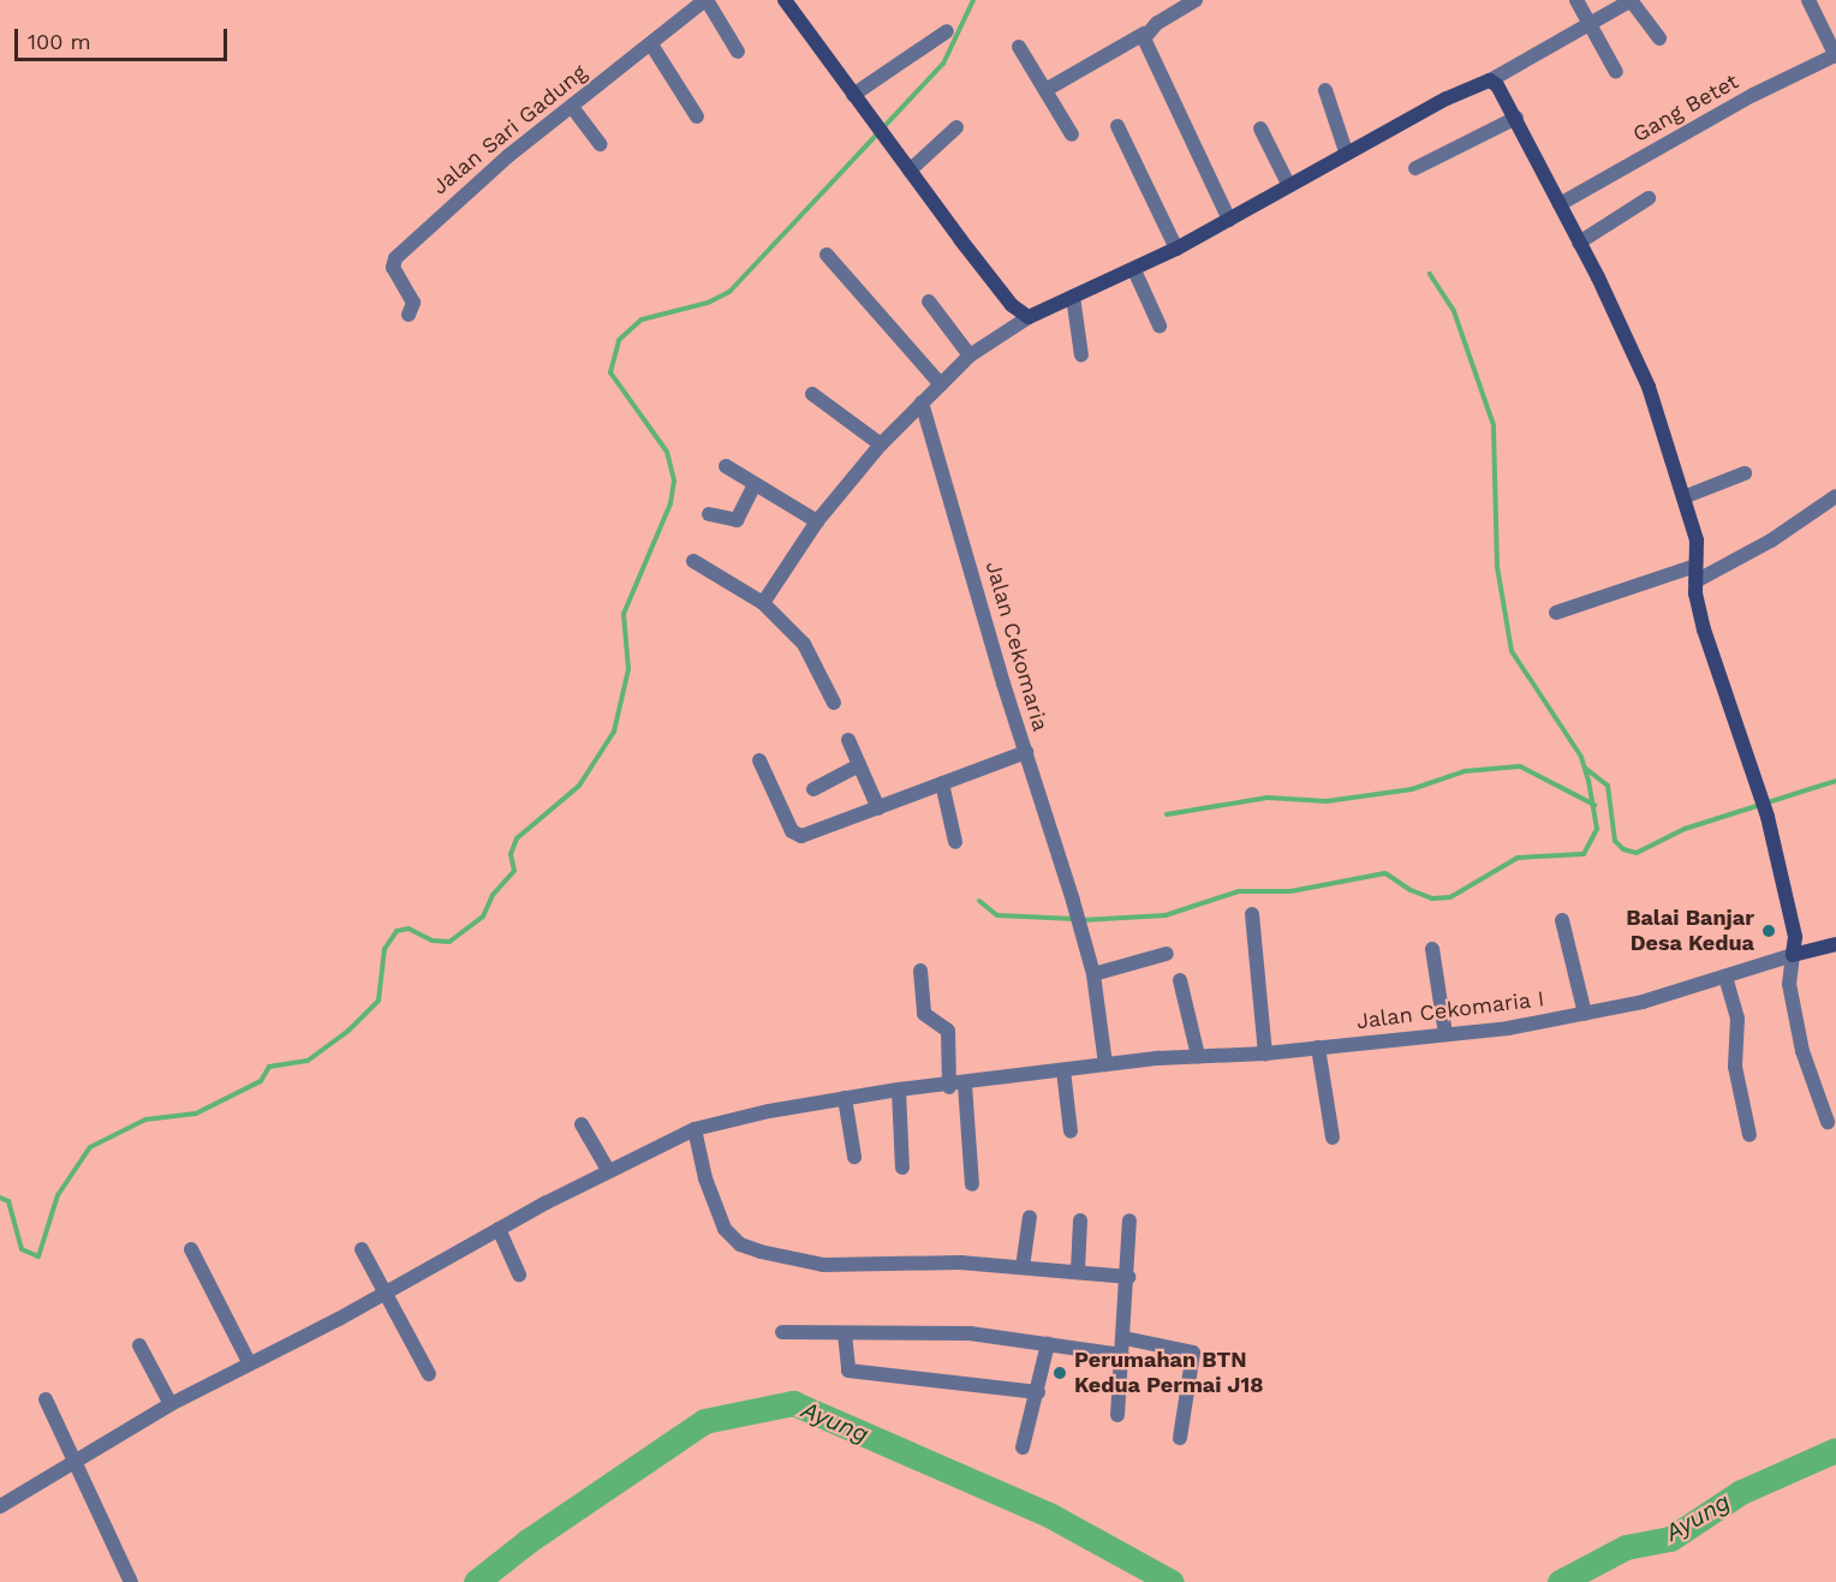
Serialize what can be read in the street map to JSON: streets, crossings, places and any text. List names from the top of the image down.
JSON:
{
  "streets": {
    "street": [
      "Gang Betet",
      "Jalan Sari Gadung",
      "Jalan Cekomaria",
      "Jalan Cekomaria I"
    ]
  },
  "crossings": [
    ["Jalan Cekomaria", "Jalan Cekomaria I"]
  ],
  "water": ["Ayung"],
  "places": ["Balai Banjar Desa Kedua", "Perumahan BTN Kedua Permai J18"],
  "scale_bar": "100 m"
}
